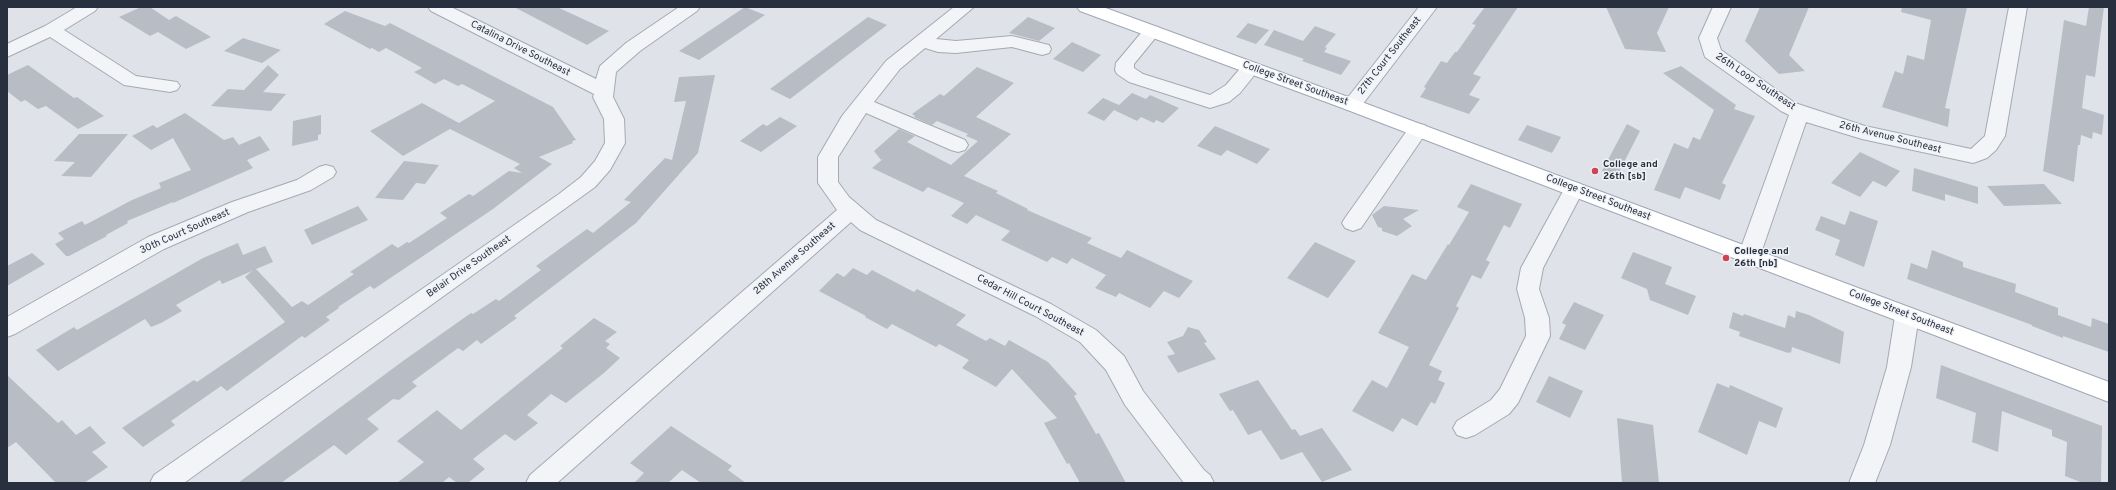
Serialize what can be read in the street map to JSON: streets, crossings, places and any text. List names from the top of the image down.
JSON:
{
  "streets": {
    "main road": ["College Street Southeast"],
    "street": [
      "Catalina Drive Southeast",
      "27th Court Southeast",
      "26th Loop Southeast",
      "26th Avenue Southeast",
      "30th Court Southeast",
      "28th Avenue Southeast",
      "Belair Drive Southeast",
      "Cedar Hill Court Southeast"
    ]
  },
  "crossings": [
    ["Catalina Drive Southeast", "Belair Drive Southeast"],
    ["27th Court Southeast", "College Street Southeast"],
    ["26th Loop Southeast", "26th Avenue Southeast"],
    ["28th Avenue Southeast", "Cedar Hill Court Southeast"]
  ],
  "places": ["College and 26th [sb]", "College and 26th [nb]"]
}
